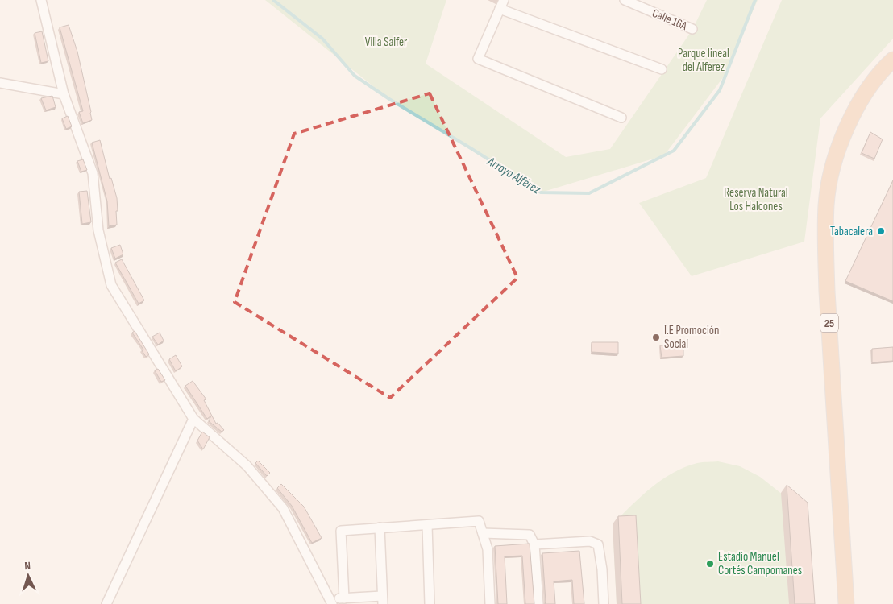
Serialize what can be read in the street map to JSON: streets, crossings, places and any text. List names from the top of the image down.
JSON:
{
  "streets": {
    "main road": ["25"],
    "street": ["Calle 16A"]
  },
  "water": ["Arroyo Alférez"],
  "parks": ["Villa Saifer", "Parque lineal del Alferez", "Reserva Natural Los Halcones"],
  "places": ["Tabacalera", "I.E Promoción Social", "Estadio Manuel Cortés Campomanes"],
  "north": "top"
}
